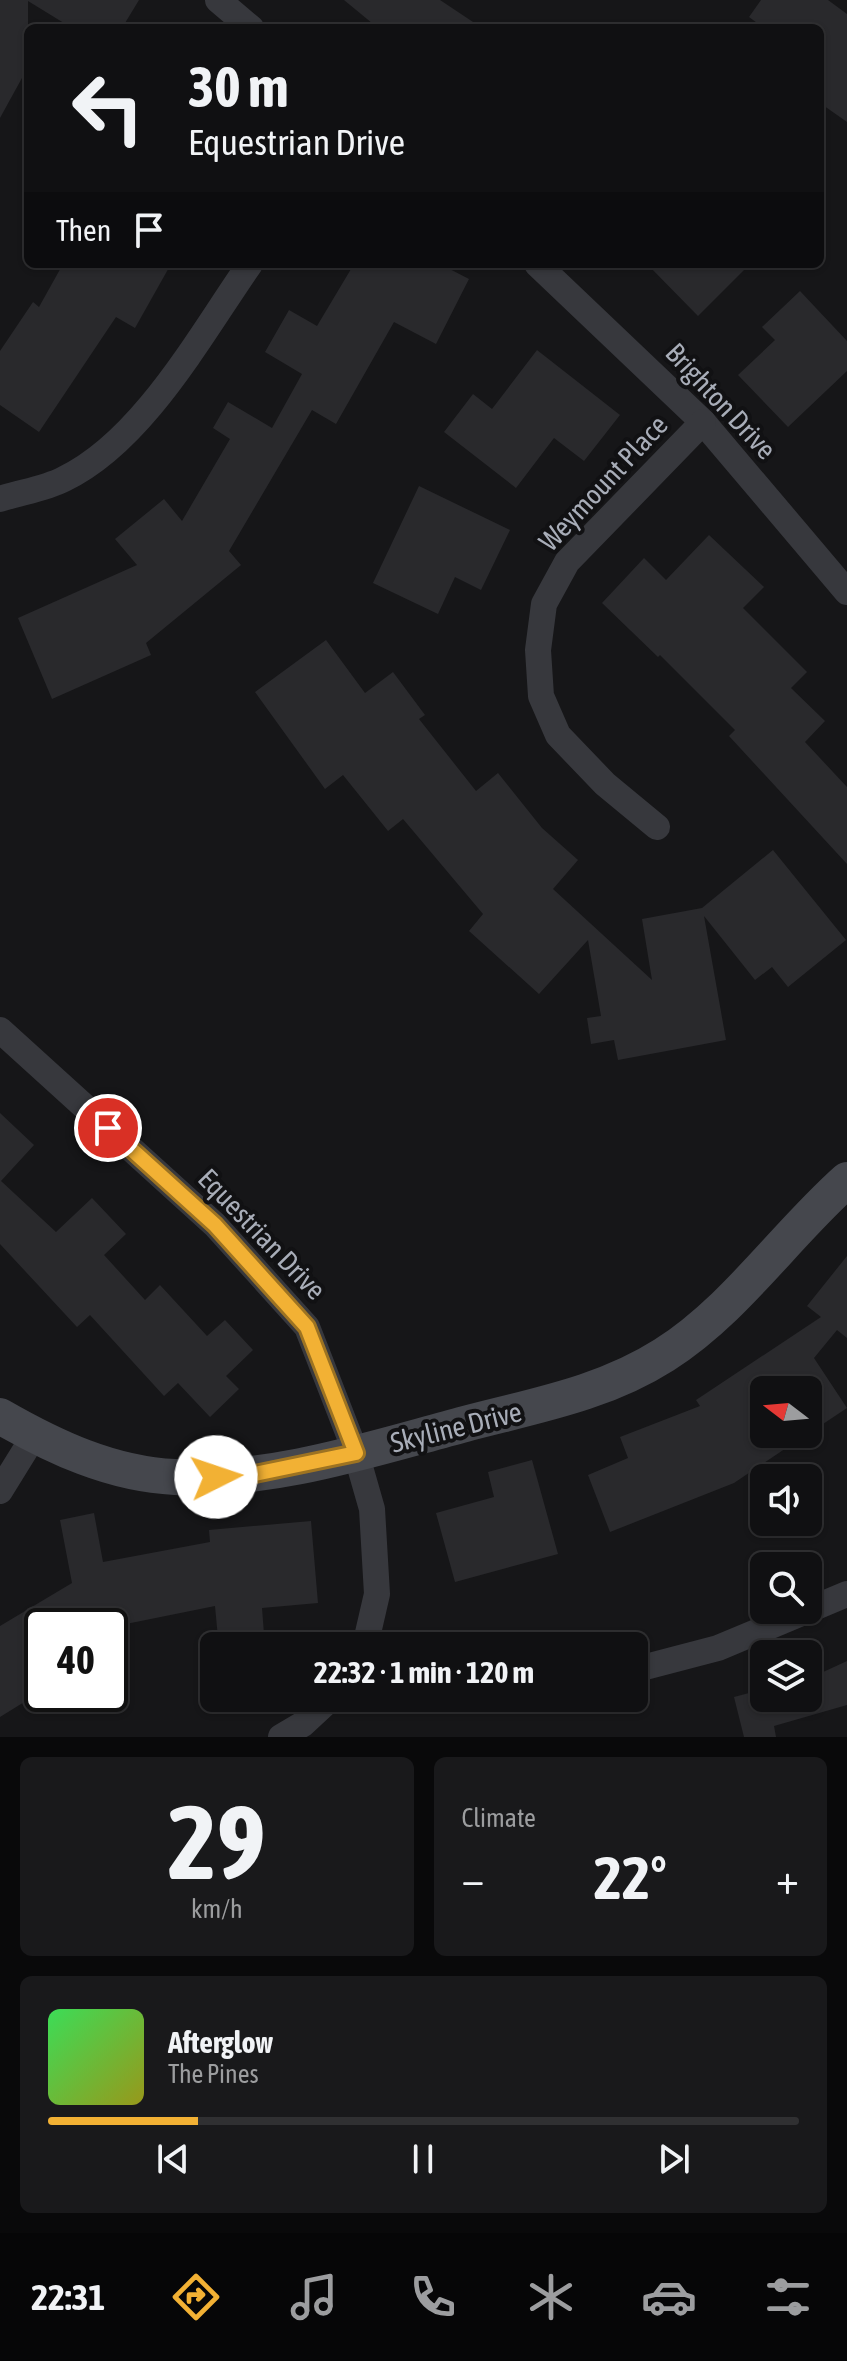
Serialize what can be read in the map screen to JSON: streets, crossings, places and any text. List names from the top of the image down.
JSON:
{
  "streets": {
    "street": [
      "Brighton Drive",
      "Weymount Place",
      "Equestrian Drive",
      "Skyline Drive"
    ]
  },
  "crossings": [
    ["Brighton Drive", "Weymount Place"],
    ["Equestrian Drive", "Skyline Drive"]
  ],
  "north": "left",
  "page": {
    "turn": ["30 m", "Equestrian Drive"],
    "then": "Then",
    "limit": "40",
    "trip": "22:32 · 1 min · 120 m",
    "tile": [
      ["29", "km/h"],
      "Climate"
    ],
    "heat": ["−", "22°", "+"],
    "song": ["Afterglow", "The Pines"],
    "tabs": "22:31"
  }
}
